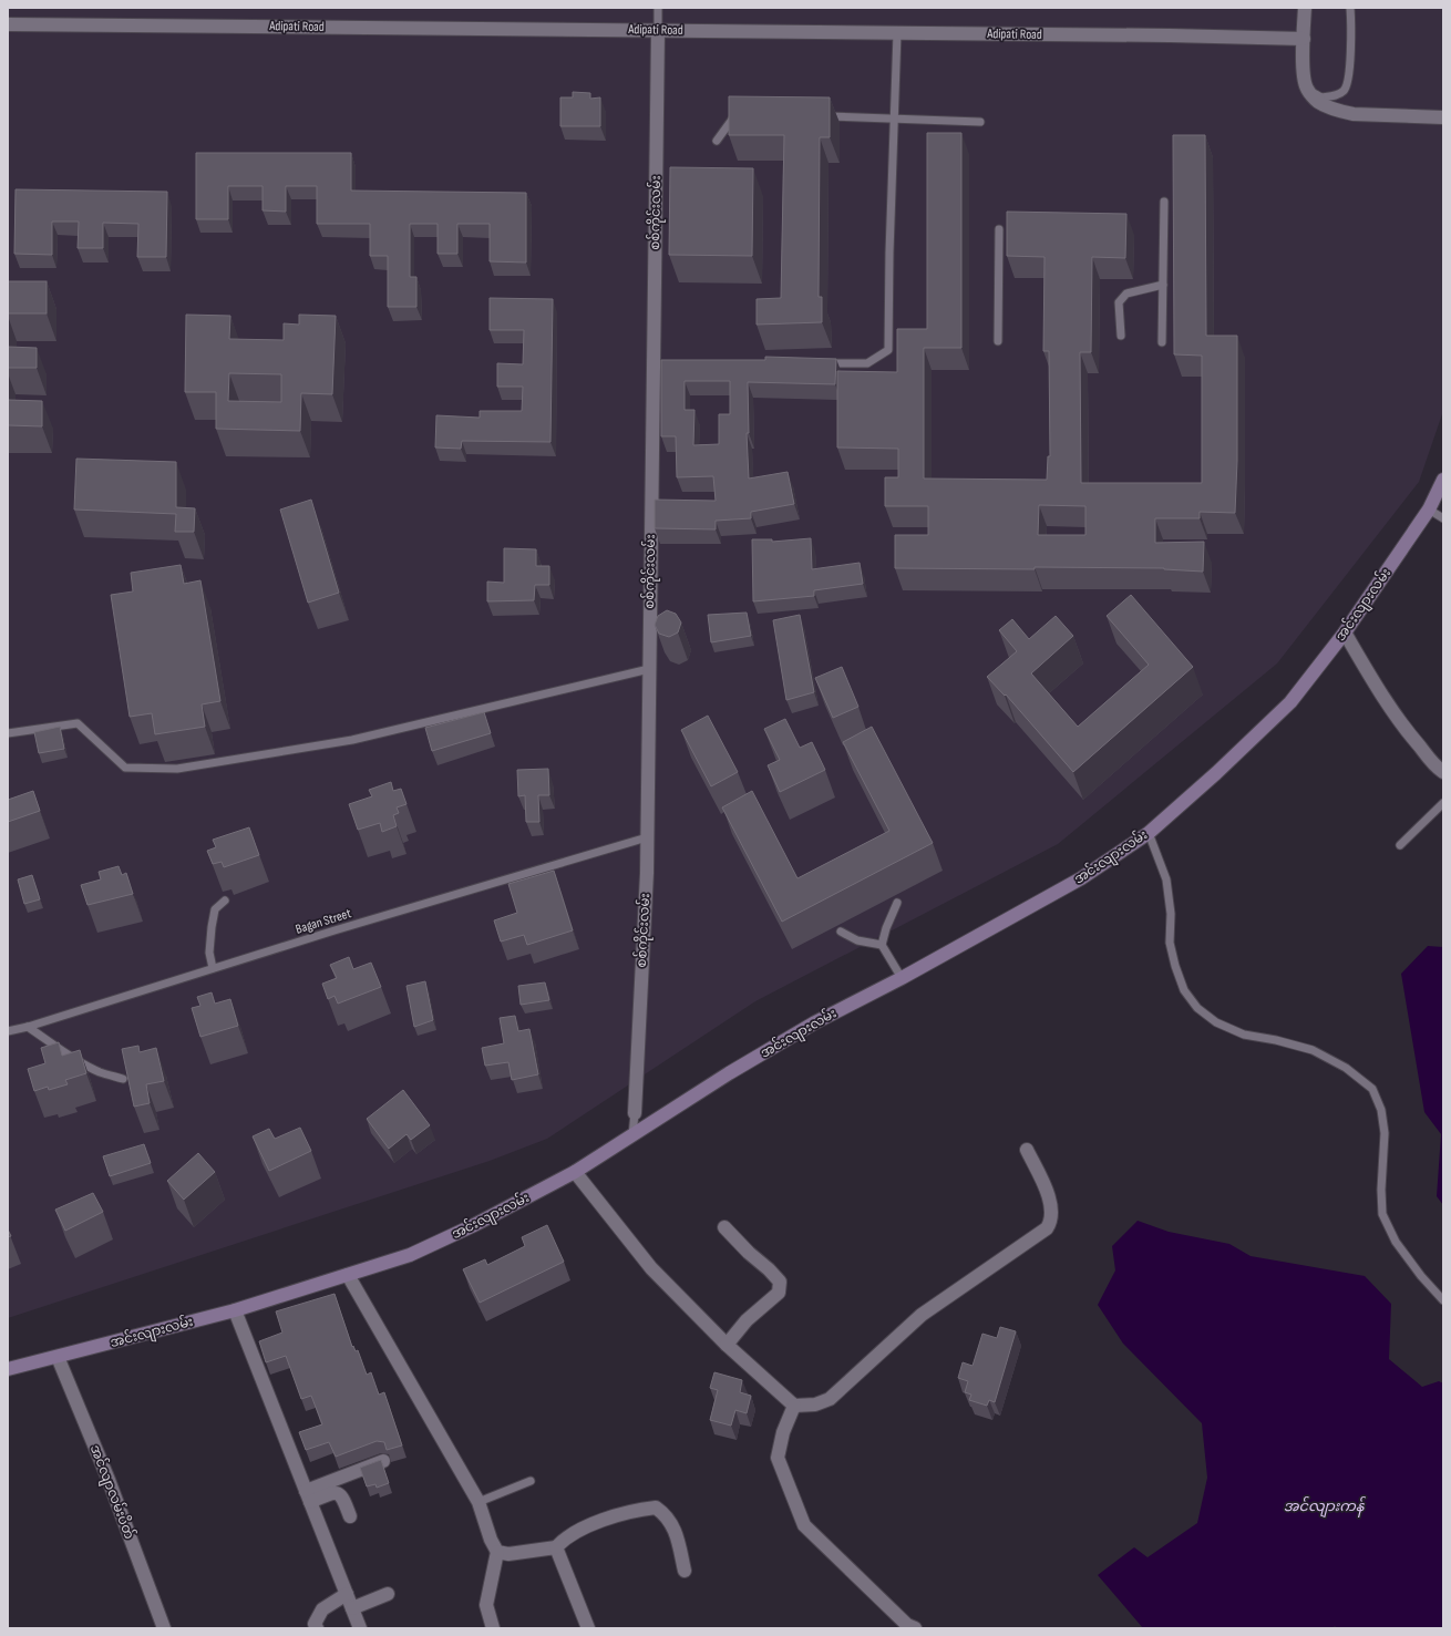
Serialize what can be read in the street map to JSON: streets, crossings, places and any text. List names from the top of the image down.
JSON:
{
  "streets": {
    "main road": ["အင်းလျားလမ်း"],
    "street": ["Adipati Road", "စစ်ကိုင်းလမ်း", "အင်လျာလမ်းပိတ်"],
    "lane": ["Bagan Street"]
  },
  "crossings": [
    ["Adipati Road", "စစ်ကိုင်းလမ်း"],
    ["စစ်ကိုင်းလမ်း", "အင်းလျားလမ်း"],
    ["စစ်ကိုင်းလမ်း", "Bagan Street"],
    ["အင်းလျားလမ်း", "အင်လျာလမ်းပိတ်"]
  ],
  "water": ["အင်လျားကန်"]
}
